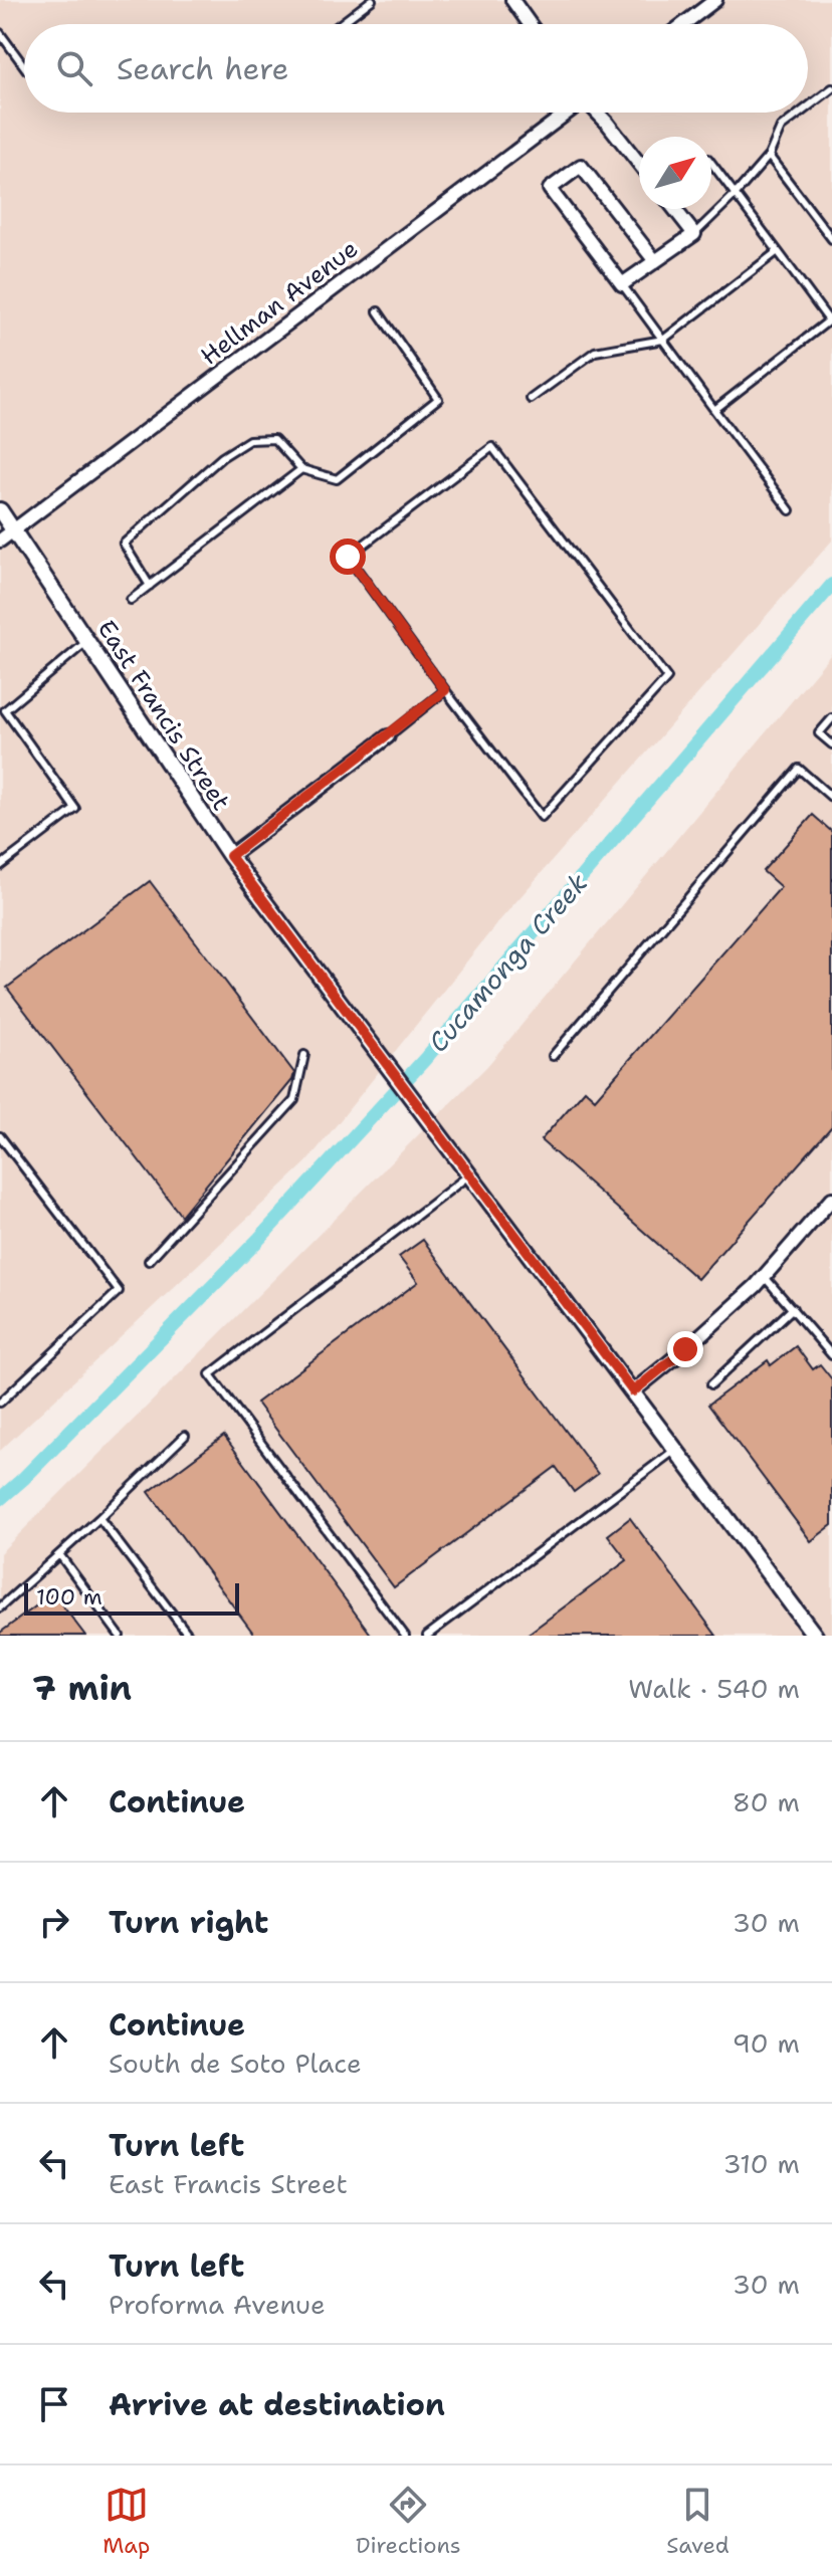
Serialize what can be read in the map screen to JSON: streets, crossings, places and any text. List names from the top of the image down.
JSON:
{
  "streets": {
    "street": ["Hellman Avenue", "East Francis Street"]
  },
  "crossings": [
    ["Hellman Avenue", "East Francis Street"]
  ],
  "water": ["Cucamonga Creek"],
  "scale_bar": "100 m",
  "north": "top right",
  "page": {
    "search": "Search here",
    "scale": "100 m",
    "heading": ["7 min", "Walk · 540 m"],
    "list": [
      ["Continue", "80 m"],
      ["Turn right", "30 m"],
      ["Continue", "South de Soto Place", "90 m"],
      ["Turn left", "East Francis Street", "310 m"],
      ["Turn left", "Proforma Avenue", "30 m"],
      "Arrive at destination"
    ],
    "nav": ["Map", "Directions", "Saved"]
  }
}
